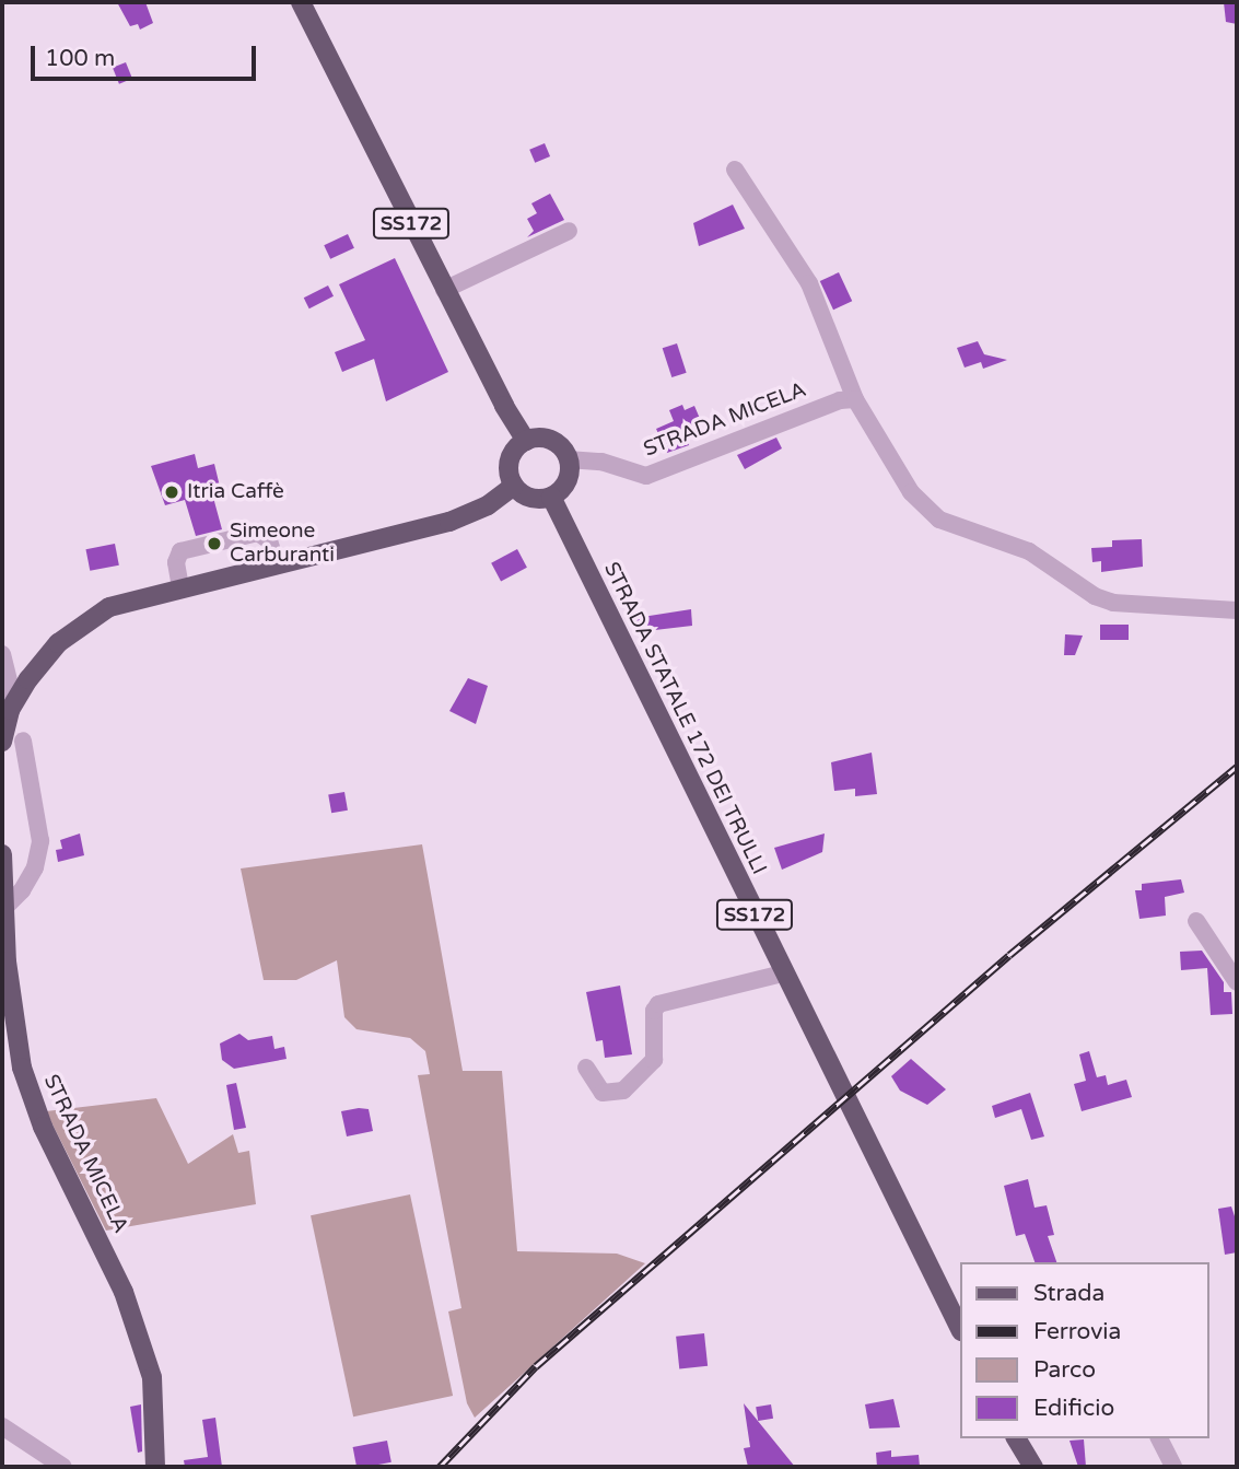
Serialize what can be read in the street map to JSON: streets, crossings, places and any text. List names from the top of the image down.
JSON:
{
  "streets": {
    "main road": ["SS172", "STRADA MICELA", "STRADA STATALE 172 DEI TRULLI"]
  },
  "crossings": [
    ["SS172", "STRADA MICELA"],
    ["SS172", "STRADA STATALE 172 DEI TRULLI"],
    ["STRADA MICELA", "STRADA STATALE 172 DEI TRULLI"]
  ],
  "places": ["Itria Caffè", "Simeone Carburanti"],
  "legend": [
    "Strada",
    "Ferrovia",
    "Parco",
    "Edificio"
  ],
  "scale_bar": "100 m"
}
